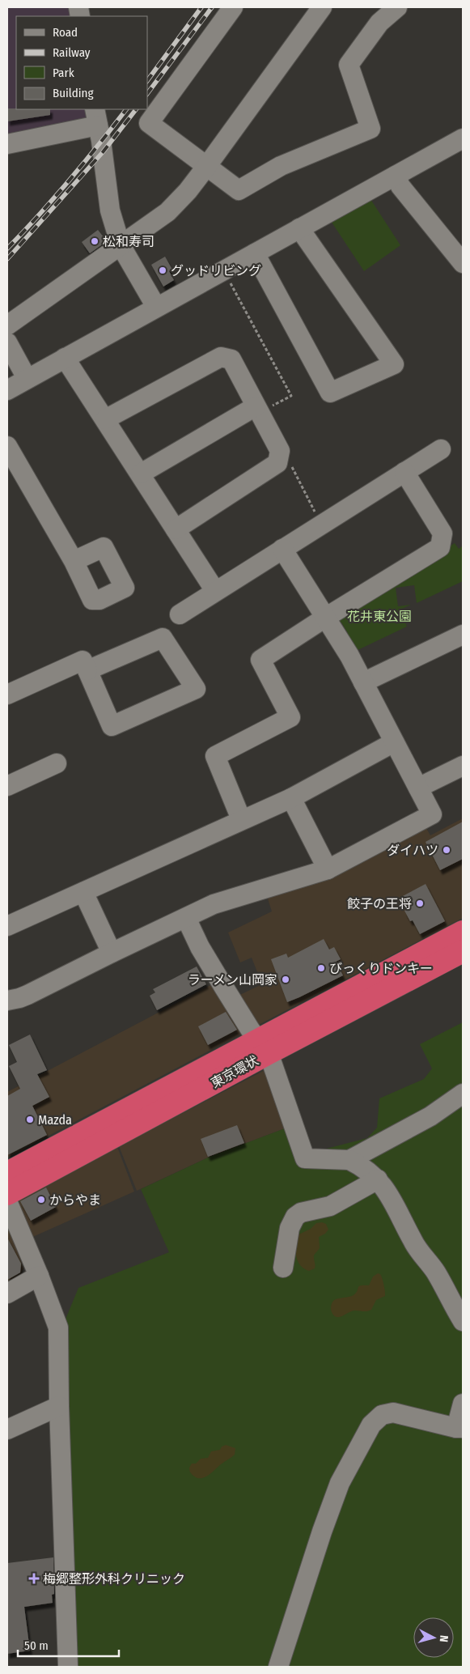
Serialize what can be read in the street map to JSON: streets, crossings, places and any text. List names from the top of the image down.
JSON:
{
  "streets": {
    "highway": ["東京環状"]
  },
  "parks": ["花井東公園"],
  "places": {
    "other": [
      "松和寿司",
      "グッドリビング",
      "ダイハツ",
      "餃子の王将",
      "びっくりドンキー",
      "ラーメン山岡家",
      "Mazda",
      "からやま"
    ],
    "health": ["梅郷整形外科クリニック"]
  },
  "legend": [
    "Road",
    "Railway",
    "Park",
    "Building"
  ],
  "scale_bar": "50 m",
  "north": "right"
}
